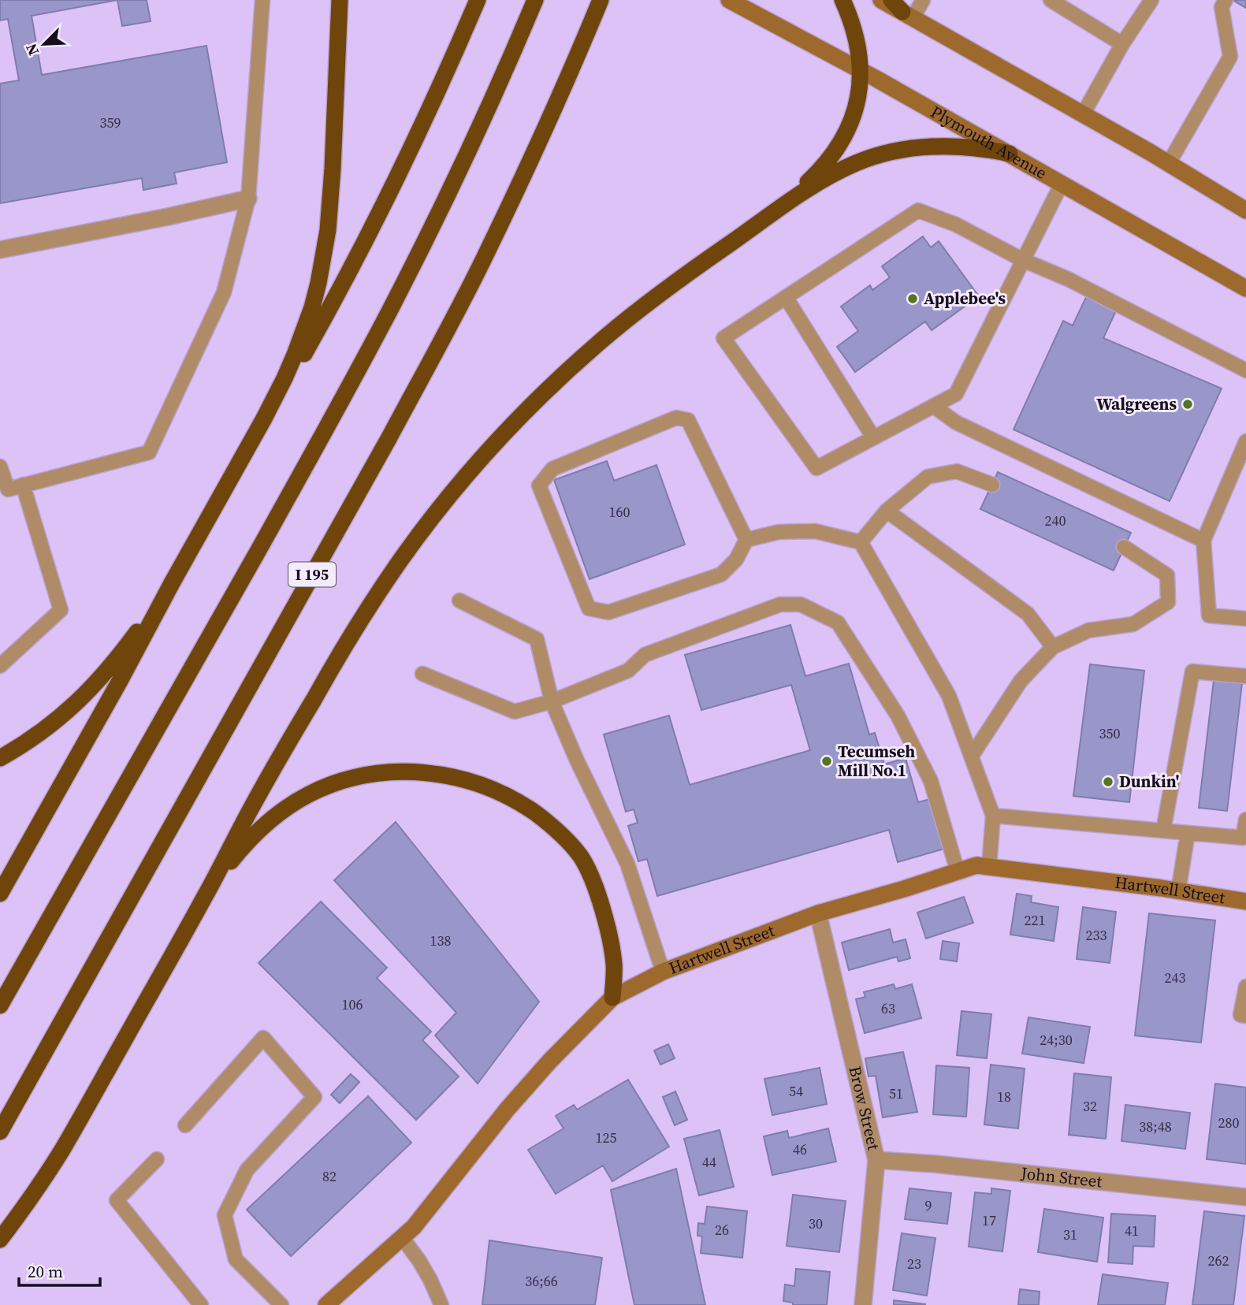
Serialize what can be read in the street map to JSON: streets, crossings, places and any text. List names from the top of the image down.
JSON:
{
  "streets": {
    "highway": ["I 195"],
    "main road": ["Plymouth Avenue", "Hartwell Street"],
    "street": ["Brow Street", "John Street"]
  },
  "crossings": [
    ["Hartwell Street", "Brow Street"],
    ["Brow Street", "John Street"]
  ],
  "places": [
    "Applebee's",
    "Walgreens",
    "Tecumseh Mill No.1",
    "Dunkin'"
  ],
  "house_numbers": [
    "359",
    "160",
    "240",
    "350",
    "221",
    "233",
    "138",
    "243",
    "106",
    "63",
    "24;30",
    "54",
    "51",
    "18",
    "32",
    "280",
    "38;48",
    "125",
    "46",
    "44",
    "82",
    "9",
    "17",
    "30",
    "26",
    "41",
    "31",
    "262",
    "23",
    "36;66"
  ],
  "scale_bar": "20 m",
  "north": "bottom left"
}
